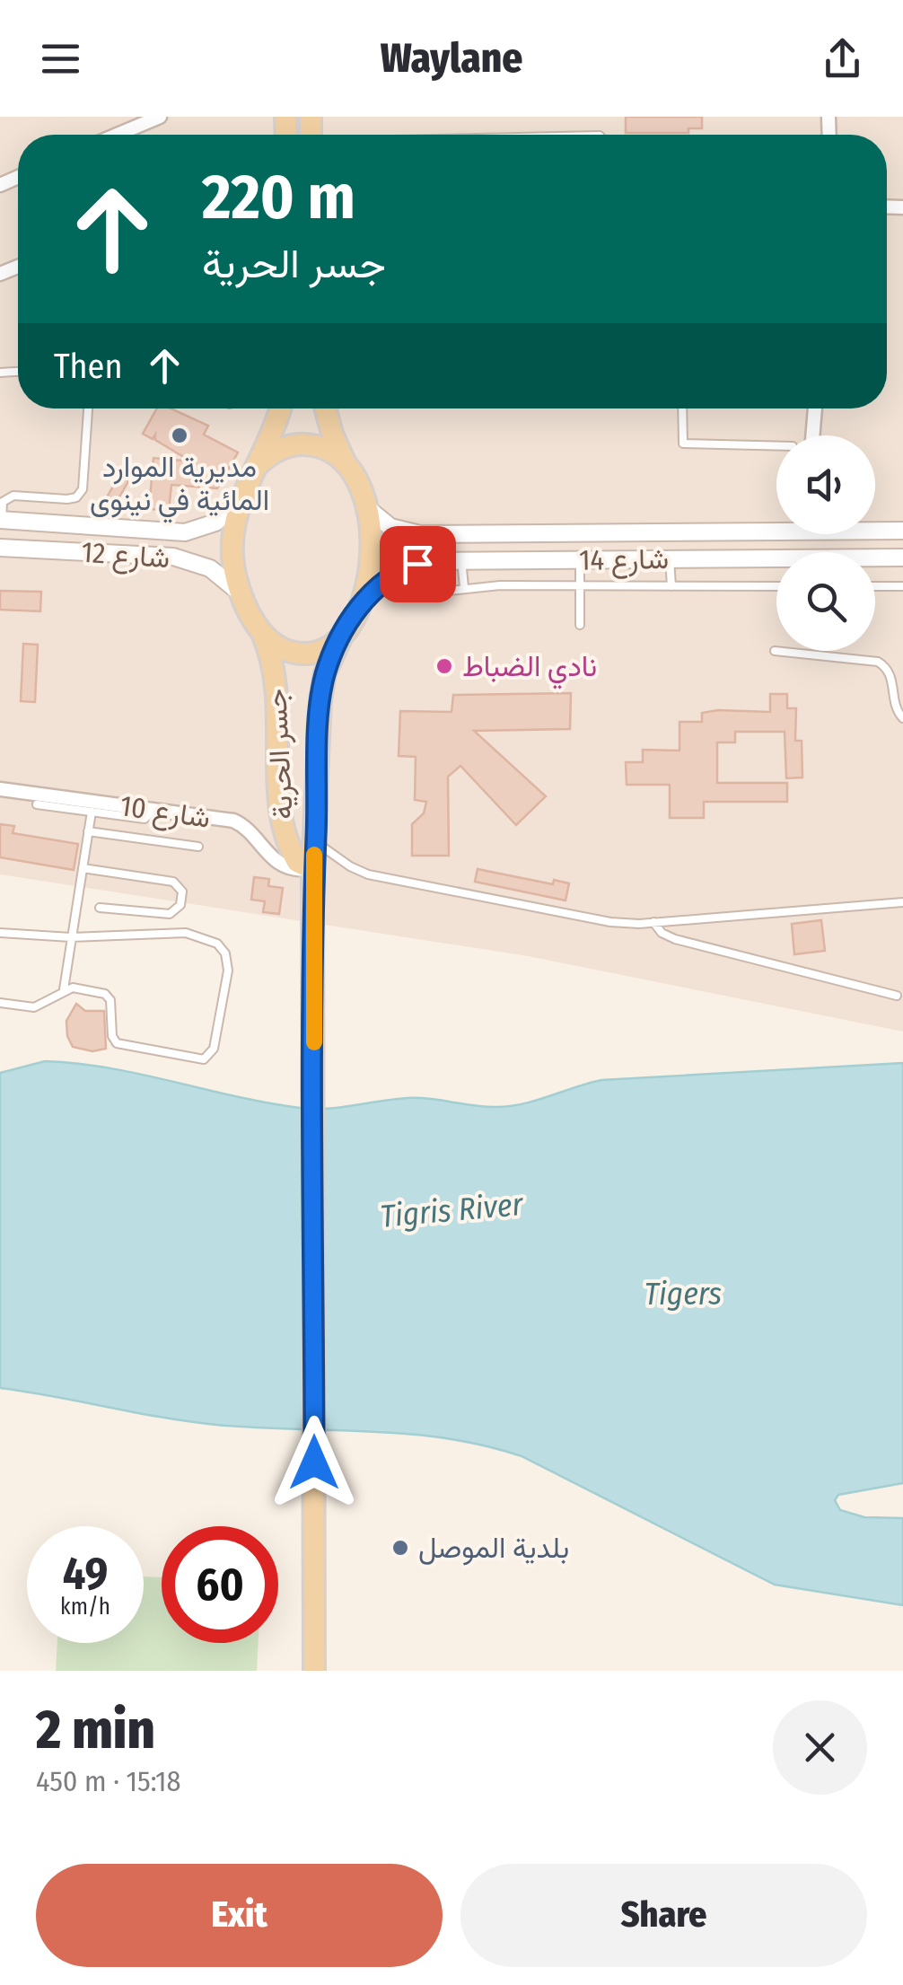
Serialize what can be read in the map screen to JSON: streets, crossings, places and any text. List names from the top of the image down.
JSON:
{
  "streets": {
    "main road": ["جسر الحرية"],
    "street": ["شارع 12", "شارع 14", "شارع 10"]
  },
  "crossings": [
    ["شارع 12", "شارع 14"],
    ["شارع 12", "جسر الحرية"],
    ["شارع 14", "جسر الحرية"],
    ["جسر الحرية", "شارع 10"]
  ],
  "water": ["Tigris River", "Tigers"],
  "places": ["مديرية الموارد المائية في نينوى", "نادي الضباط", "بلدية الموصل"],
  "page": {
    "header": "Waylane",
    "turn": ["220 m", "جسر الحرية"],
    "then": "Then",
    "speed": "49 km/h",
    "limit": "60",
    "heading": ["2 min", "450 m · 15:18"],
    "buttons": ["Exit", "Share"]
  }
}
